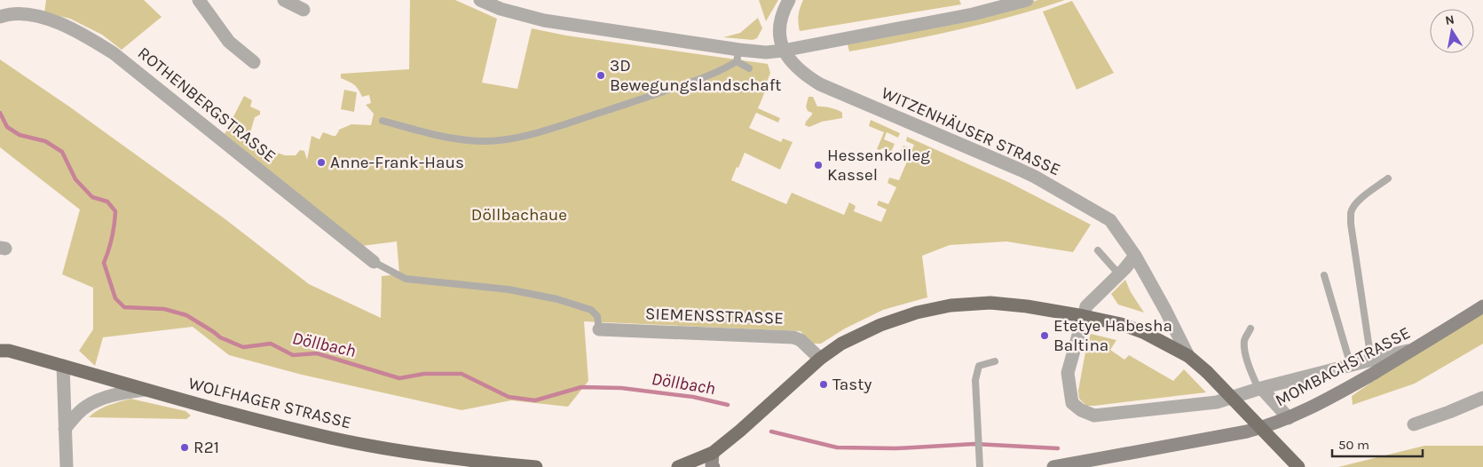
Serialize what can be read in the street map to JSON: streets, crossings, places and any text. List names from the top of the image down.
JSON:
{
  "streets": {
    "main road": ["WOLFHAGER STRASSE"],
    "street": [
      "ROTHENBERGSTRASSE",
      "WITZENHÄUSER STRASSE",
      "SIEMENSSTRASSE",
      "MOMBACHSTRASSE"
    ]
  },
  "water": ["Döllbach"],
  "parks": ["Döllbachaue"],
  "places": [
    "3D Bewegungslandschaft",
    "Anne-Frank-Haus",
    "Hessenkolleg Kassel",
    "Etetye Habesha Baltina",
    "Tasty",
    "R21"
  ],
  "scale_bar": "50 m",
  "north": "top"
}
